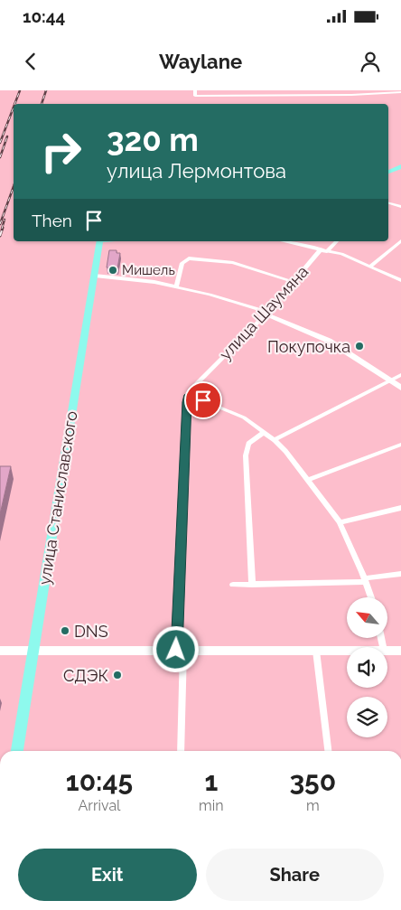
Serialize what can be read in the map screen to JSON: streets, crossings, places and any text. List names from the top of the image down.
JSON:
{
  "streets": {
    "main road": ["улица Станиславского"],
    "street": ["улица Шаумяна"]
  },
  "places": [
    "Мишель",
    "Покупочка",
    "DNS",
    "СДЭК"
  ],
  "north": "top left",
  "page": {
    "status": "10:44",
    "header": "Waylane",
    "turn": ["320 m", "улица Лермонтова"],
    "then": "Then",
    "eta": [
      "10:45",
      "Arrival",
      "1",
      "min",
      "350",
      "m"
    ],
    "buttons": ["Exit", "Share"]
  }
}
